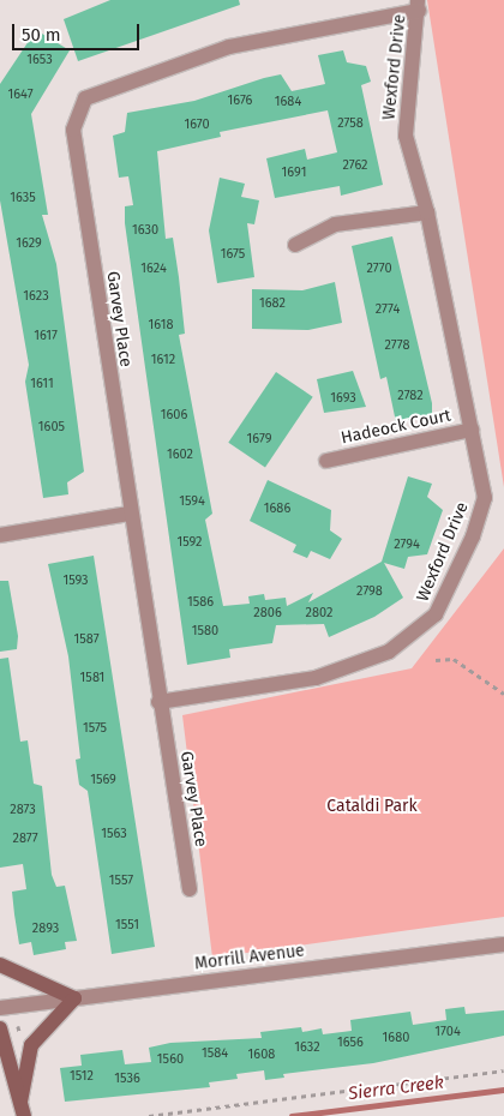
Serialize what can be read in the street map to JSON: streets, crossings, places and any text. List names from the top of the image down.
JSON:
{
  "streets": {
    "street": [
      "Wexford Drive",
      "Garvey Place",
      "Hadeock Court",
      "Morrill Avenue"
    ]
  },
  "crossings": [
    ["Wexford Drive", "Garvey Place"],
    ["Wexford Drive", "Hadeock Court"]
  ],
  "water": ["Sierra Creek"],
  "parks": ["Cataldi Park"],
  "house_numbers": [
    "1653",
    "1647",
    "1676",
    "1684",
    "2758",
    "1670",
    "2762",
    "1691",
    "1635",
    "1630",
    "1629",
    "1675",
    "1624",
    "2770",
    "1623",
    "1682",
    "2774",
    "1618",
    "1617",
    "2778",
    "1612",
    "1611",
    "2782",
    "1693",
    "1606",
    "1605",
    "1679",
    "1602",
    "1594",
    "1686",
    "1592",
    "2794",
    "1593",
    "2798",
    "1586",
    "2806",
    "2802",
    "1580",
    "1587",
    "1581",
    "1575",
    "1569",
    "2873",
    "1563",
    "2877",
    "1557",
    "1551",
    "2893",
    "1704",
    "1680",
    "1656",
    "1632",
    "1584",
    "1608",
    "1560",
    "1512",
    "1536"
  ],
  "scale_bar": "50 m"
}
